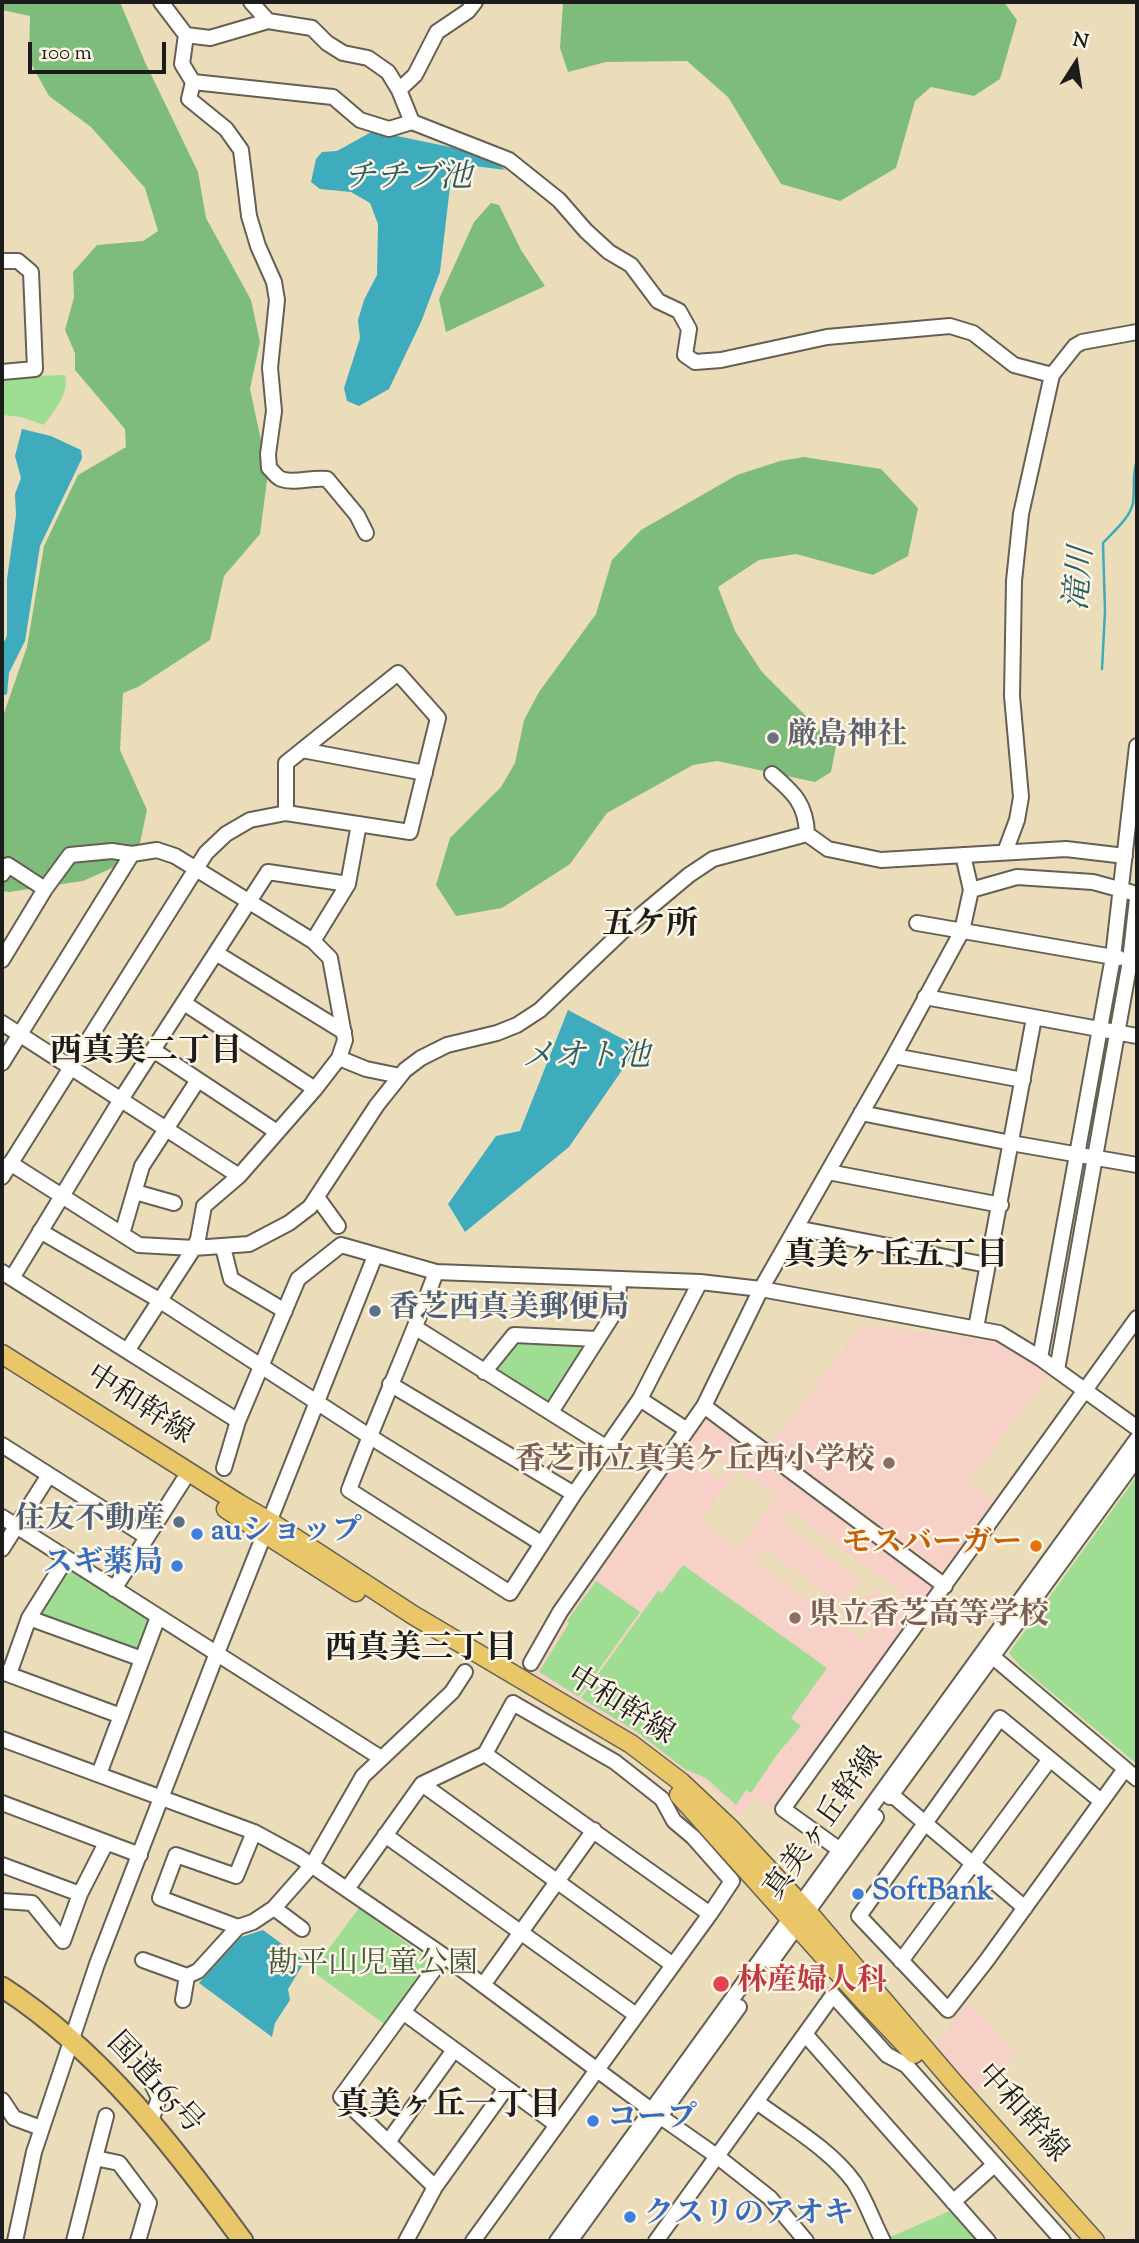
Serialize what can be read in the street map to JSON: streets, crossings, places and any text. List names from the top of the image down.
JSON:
{
  "streets": {
    "highway": ["国道165号"],
    "main road": ["中和幹線"],
    "street": ["真美ヶ丘幹線"]
  },
  "crossings": [
    ["中和幹線", "真美ヶ丘幹線"]
  ],
  "districts": [
    "五ケ所",
    "西真美二丁目",
    "真美ヶ丘五丁目",
    "西真美三丁目",
    "真美ヶ丘一丁目"
  ],
  "water": ["チチブ池", "滝川", "メオト池"],
  "parks": ["勘平山児童公園"],
  "places": [
    "厳島神社",
    "香芝西真美郵便局",
    "香芝市立真美ケ丘西小学校",
    "住友不動産",
    "auショップ",
    "モスバーガー",
    "スギ薬局",
    "県立香芝高等学校",
    "SoftBank",
    "林産婦人科",
    "コープ",
    "クスリのアオキ"
  ],
  "scale_bar": "100 m",
  "north": "top"
}
